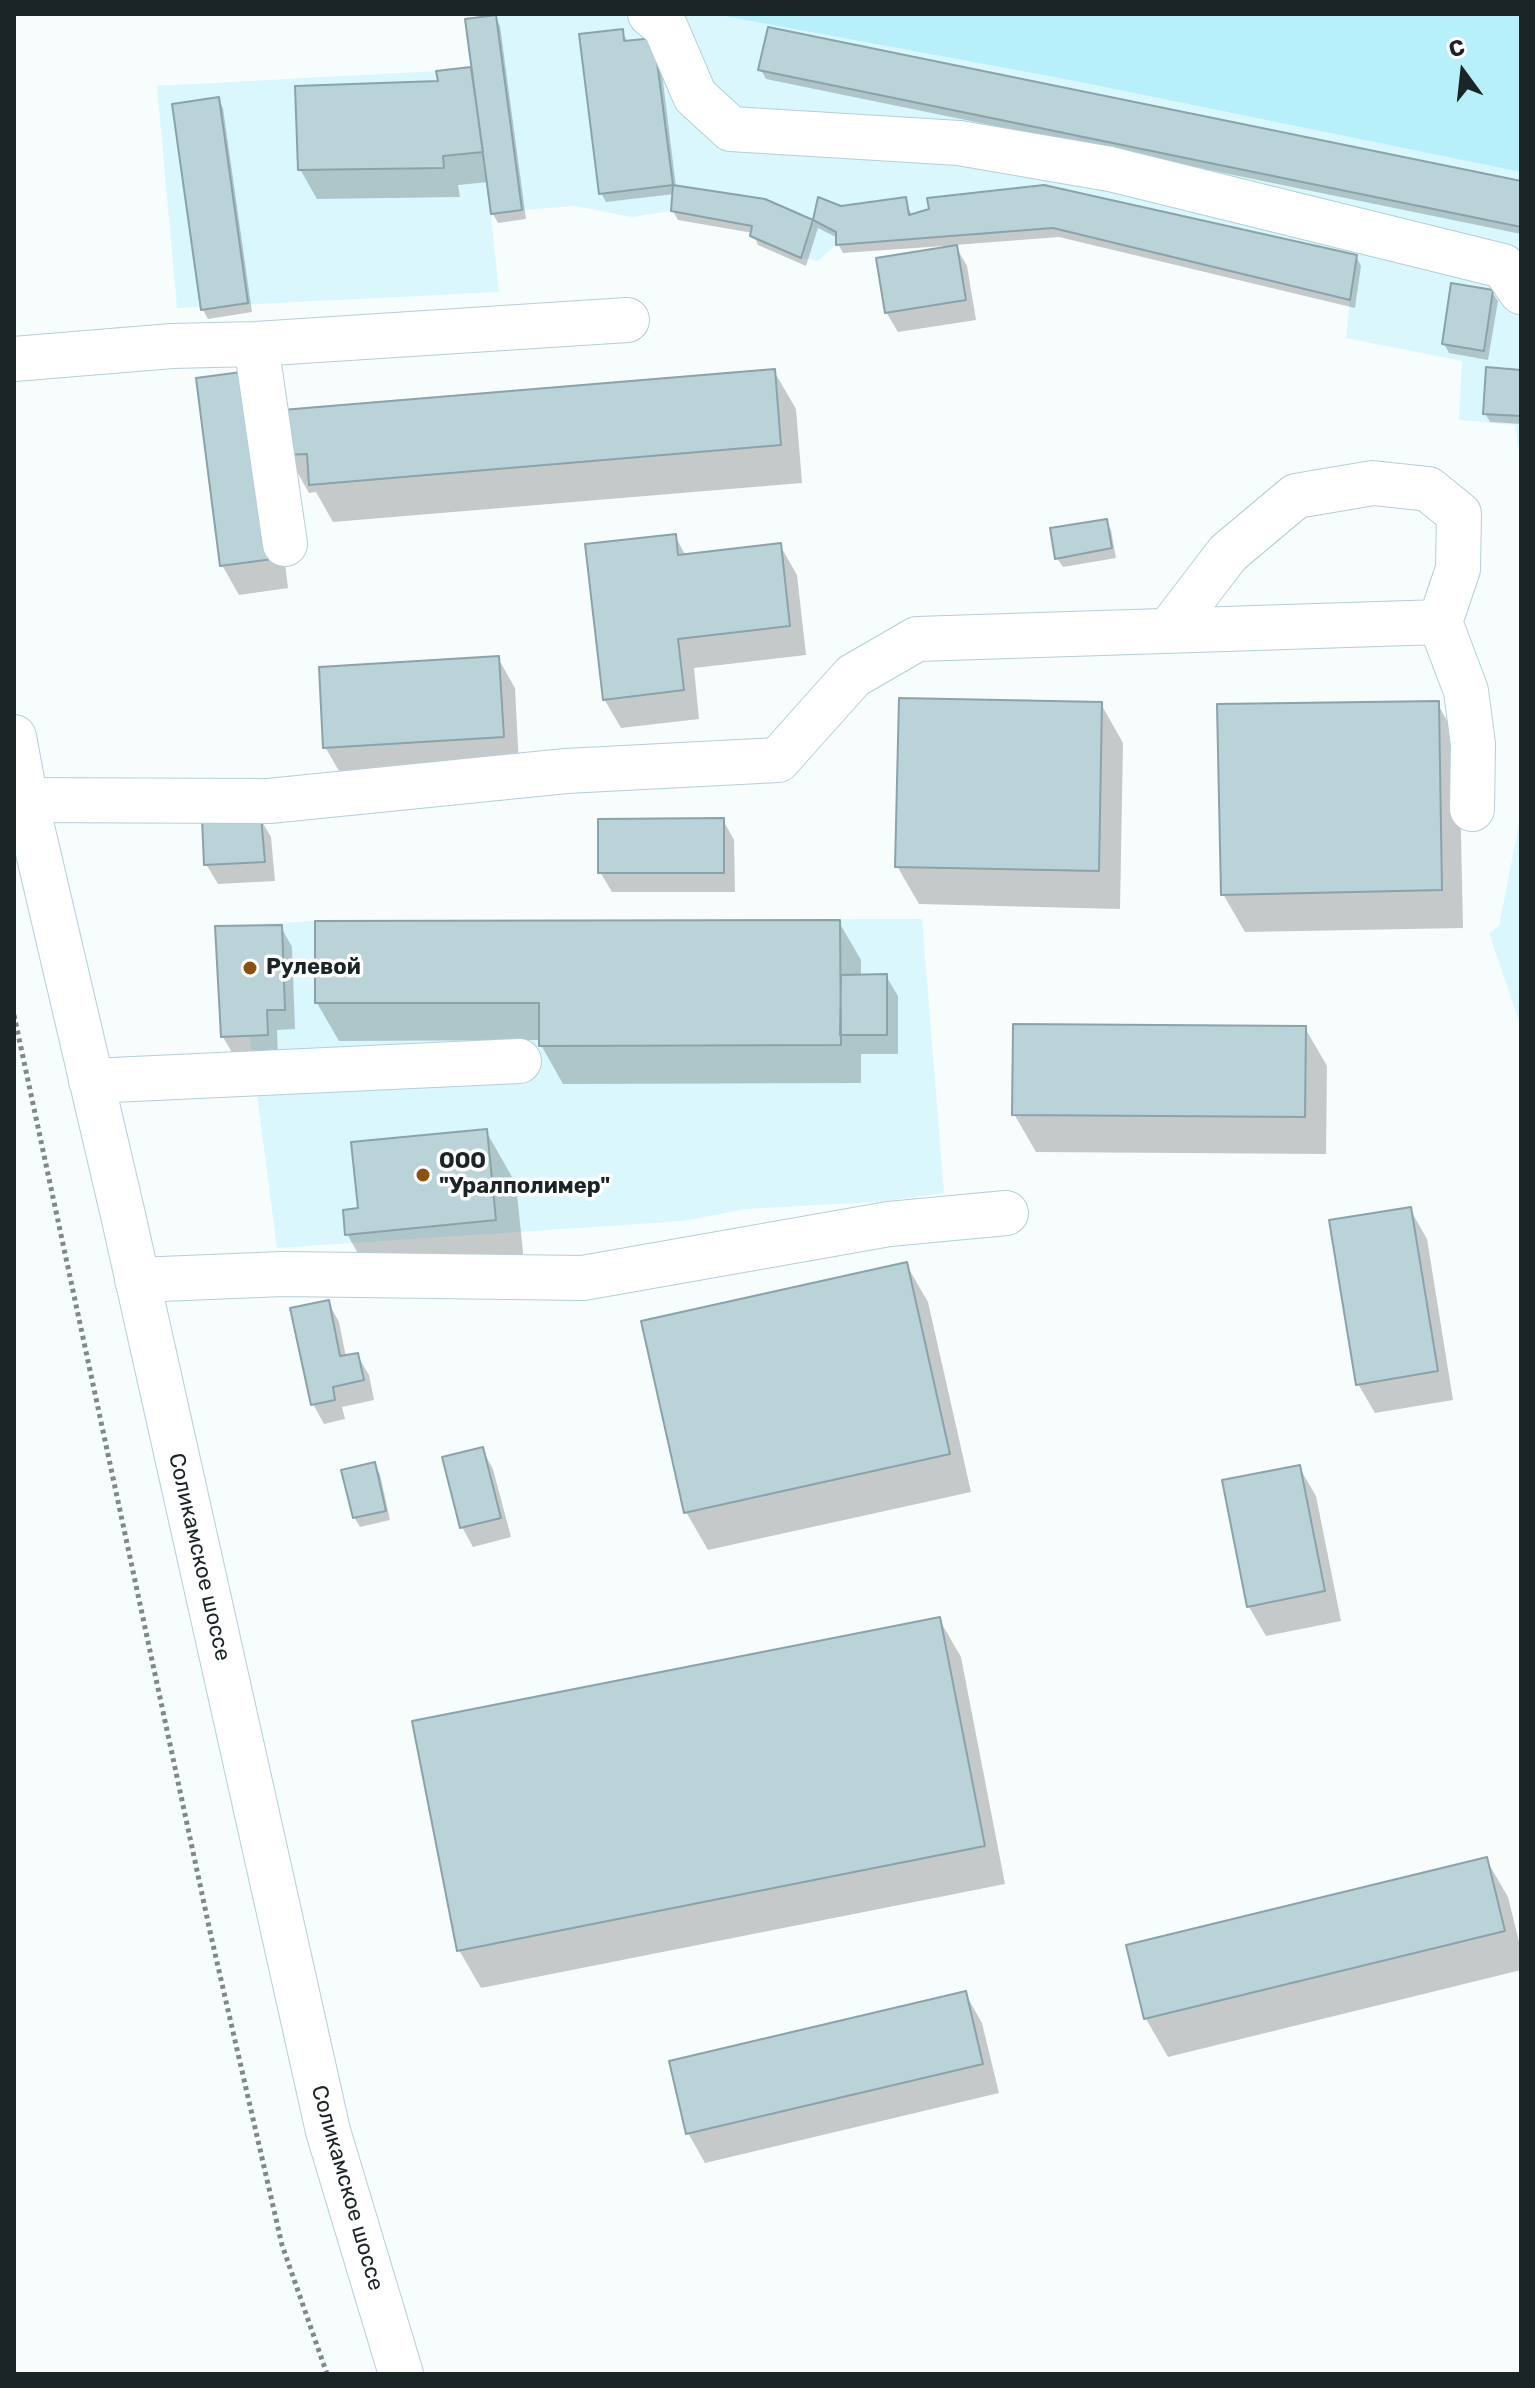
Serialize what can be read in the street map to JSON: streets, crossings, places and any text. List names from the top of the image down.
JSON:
{
  "streets": {
    "main road": ["Соликамское шоссе"]
  },
  "places": ["Рулевой", "OOO \"Уралполимер\""],
  "north": "top"
}
